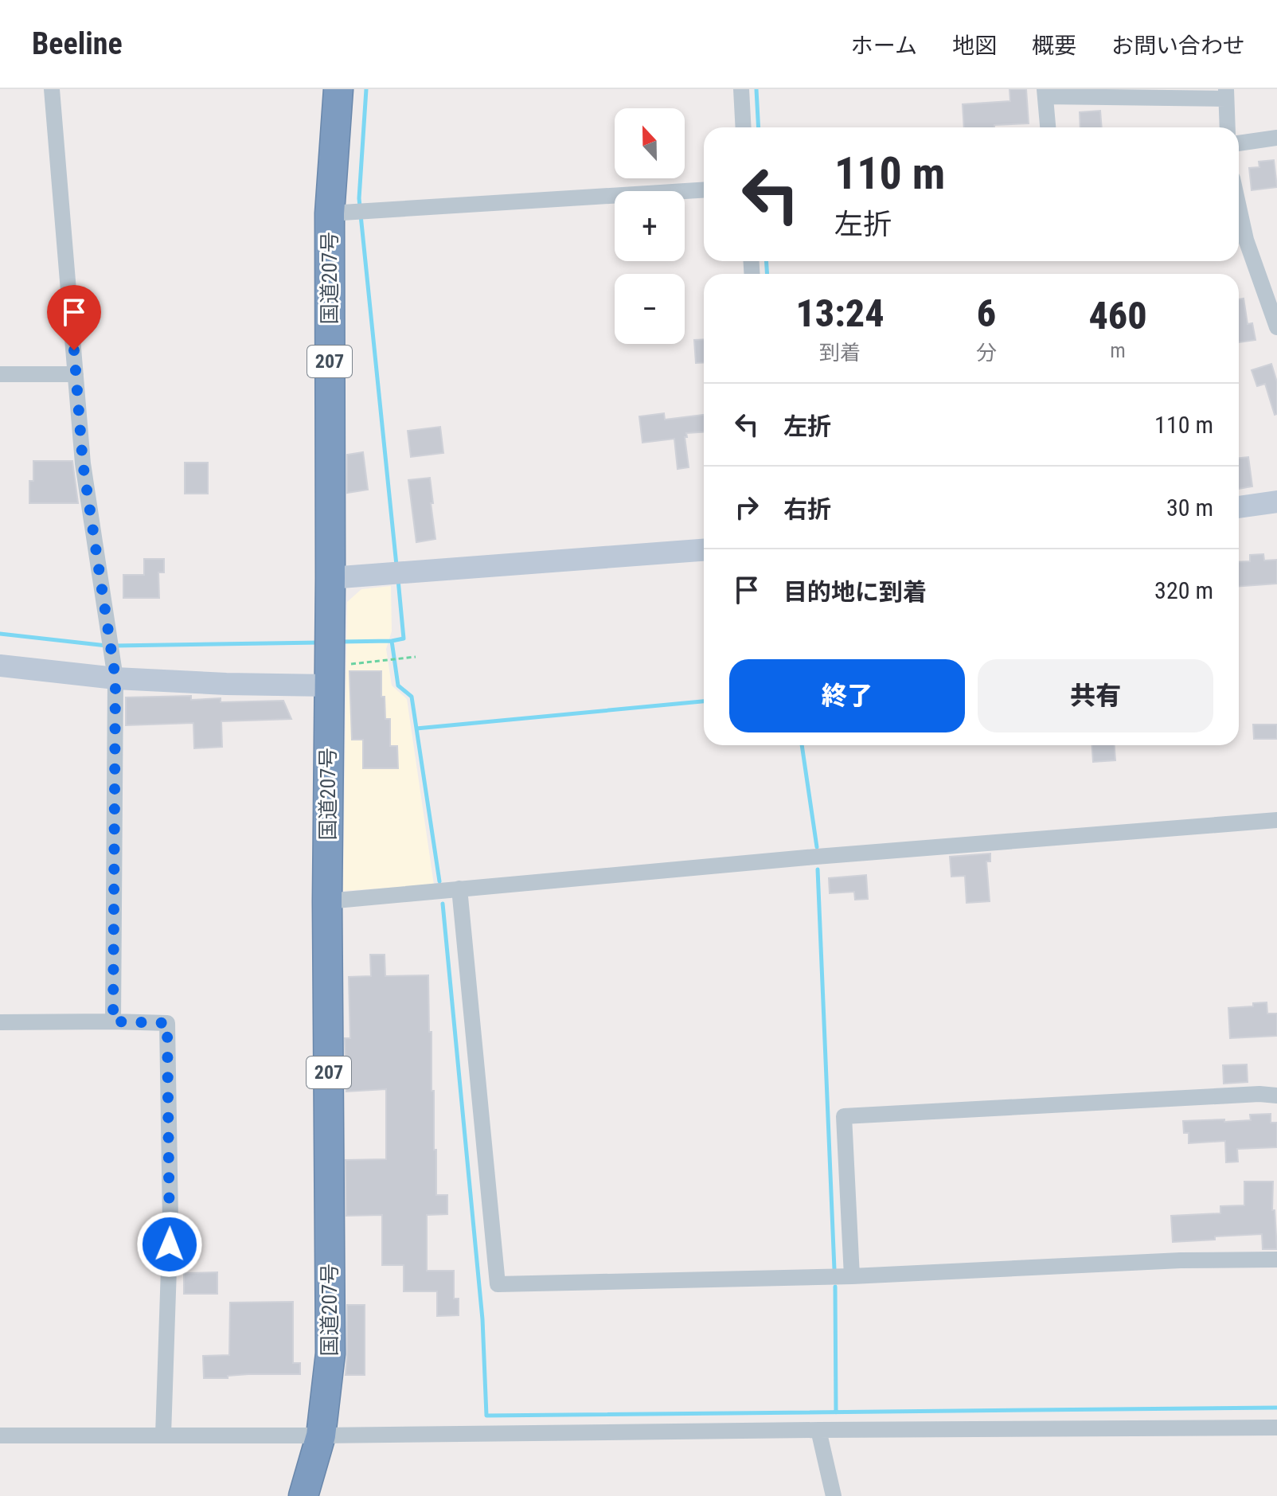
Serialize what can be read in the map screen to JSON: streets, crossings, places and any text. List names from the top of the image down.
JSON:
{
  "streets": {
    "highway": ["国道207号", "207"]
  },
  "north": "top",
  "page": {
    "header": "Beeline",
    "nav": [
      "ホーム",
      "地図",
      "概要",
      "お問い合わせ"
    ],
    "map_buttons": ["+", "−"],
    "turn": ["110 m", "左折"],
    "eta": [
      "13:24",
      "到着",
      "6",
      "分",
      "460",
      "m"
    ],
    "list": [
      {
        "name": "左折",
        "value": "110 m"
      },
      {
        "name": "右折",
        "value": "30 m"
      },
      {
        "name": "目的地に到着",
        "value": "320 m"
      }
    ],
    "buttons": ["終了", "共有"]
  }
}
